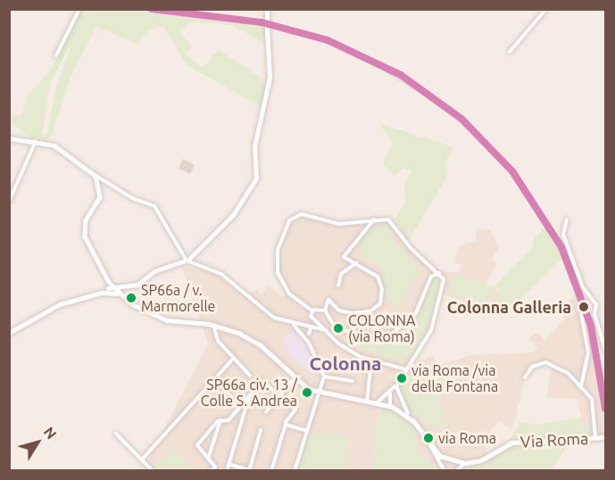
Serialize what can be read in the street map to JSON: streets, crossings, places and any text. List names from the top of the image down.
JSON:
{
  "streets": {
    "street": ["Via Roma"]
  },
  "districts": ["Colonna"],
  "places": [
    "SP66a / v. Marmorelle",
    "Colonna Galleria",
    "COLONNA (via Roma)",
    "via Roma /via della Fontana",
    "SP66a civ. 13 / Colle S. Andrea",
    "via Roma"
  ],
  "north": "top right"
}
